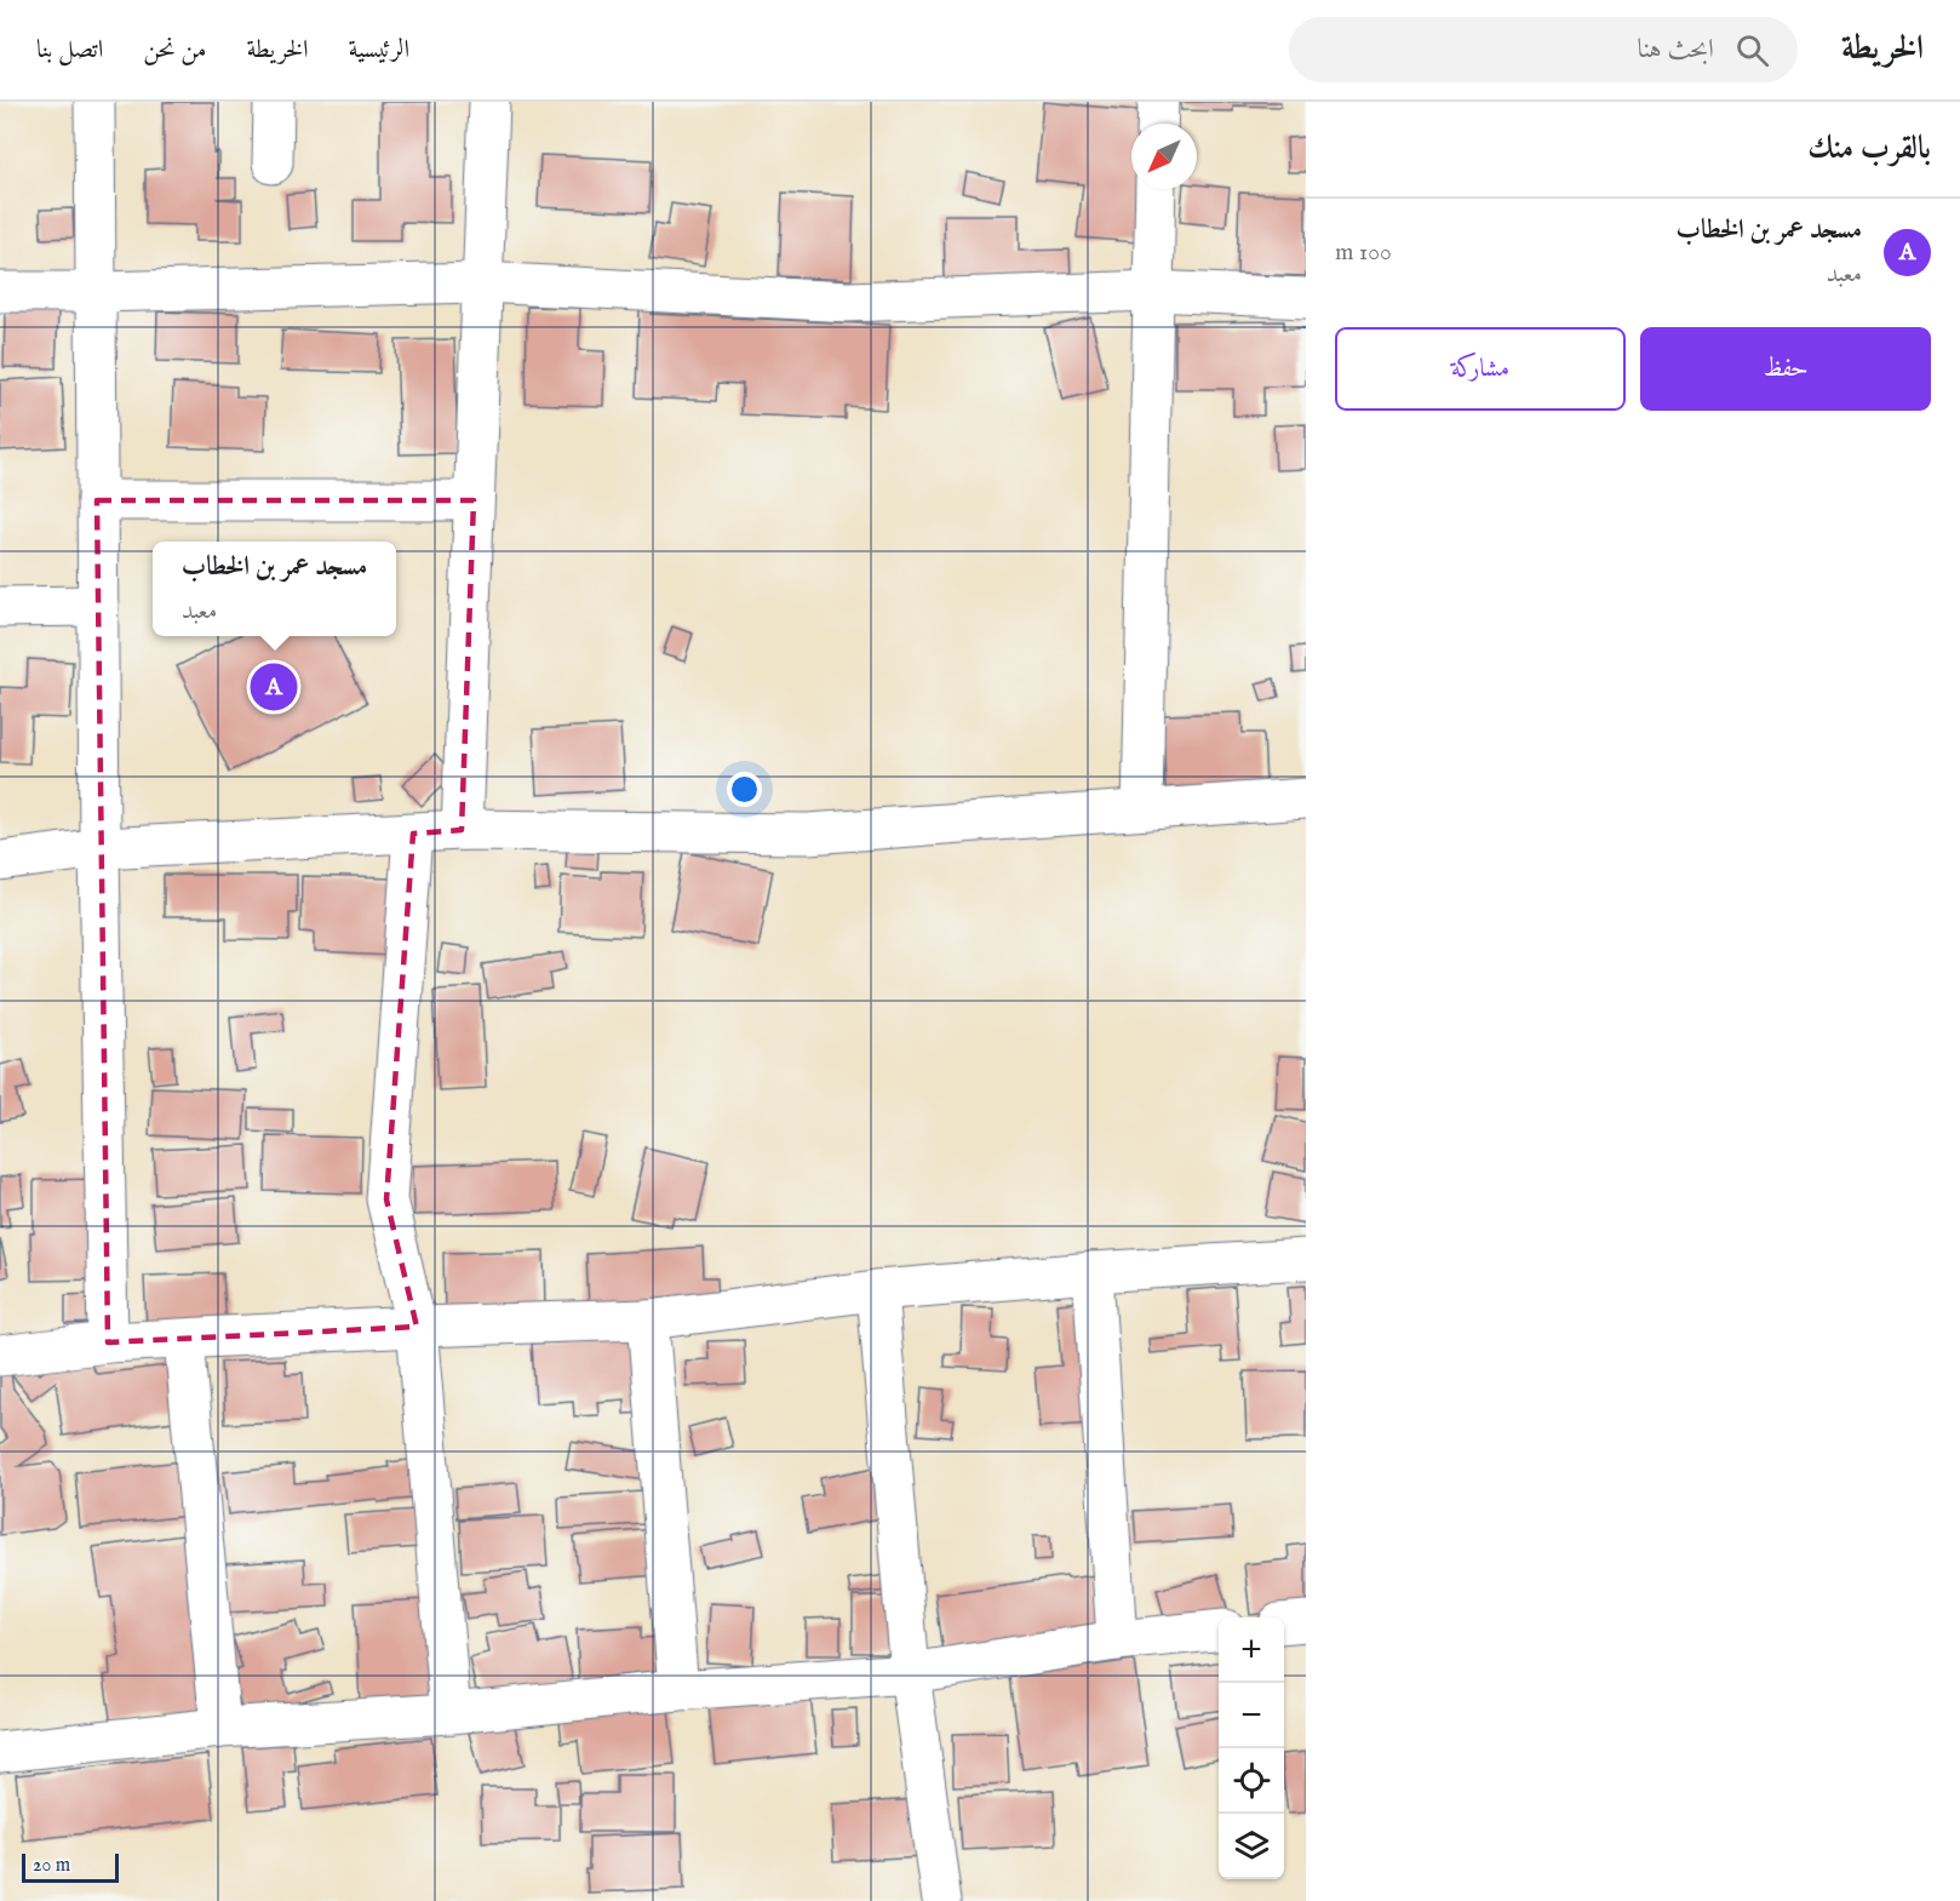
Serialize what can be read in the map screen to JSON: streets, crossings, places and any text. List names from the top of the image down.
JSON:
{
  "scale_bar": "20 m",
  "north": "bottom left",
  "page": {
    "header": "الخريطة",
    "search": "ابحث هنا",
    "nav": [
      "الرئيسية",
      "الخريطة",
      "من نحن",
      "اتصل بنا"
    ],
    "heading": "بالقرب منك",
    "list": [
      {
        "mark": "A",
        "name": "مسجد عمر بن الخطاب",
        "note": "معبد",
        "value": "100 m"
      }
    ],
    "buttons": ["حفظ", "مشاركة"],
    "popup": ["مسجد عمر بن الخطاب", "معبد"],
    "pins": "A",
    "map_buttons": ["+", "−"],
    "scale": "20 m"
  }
}
